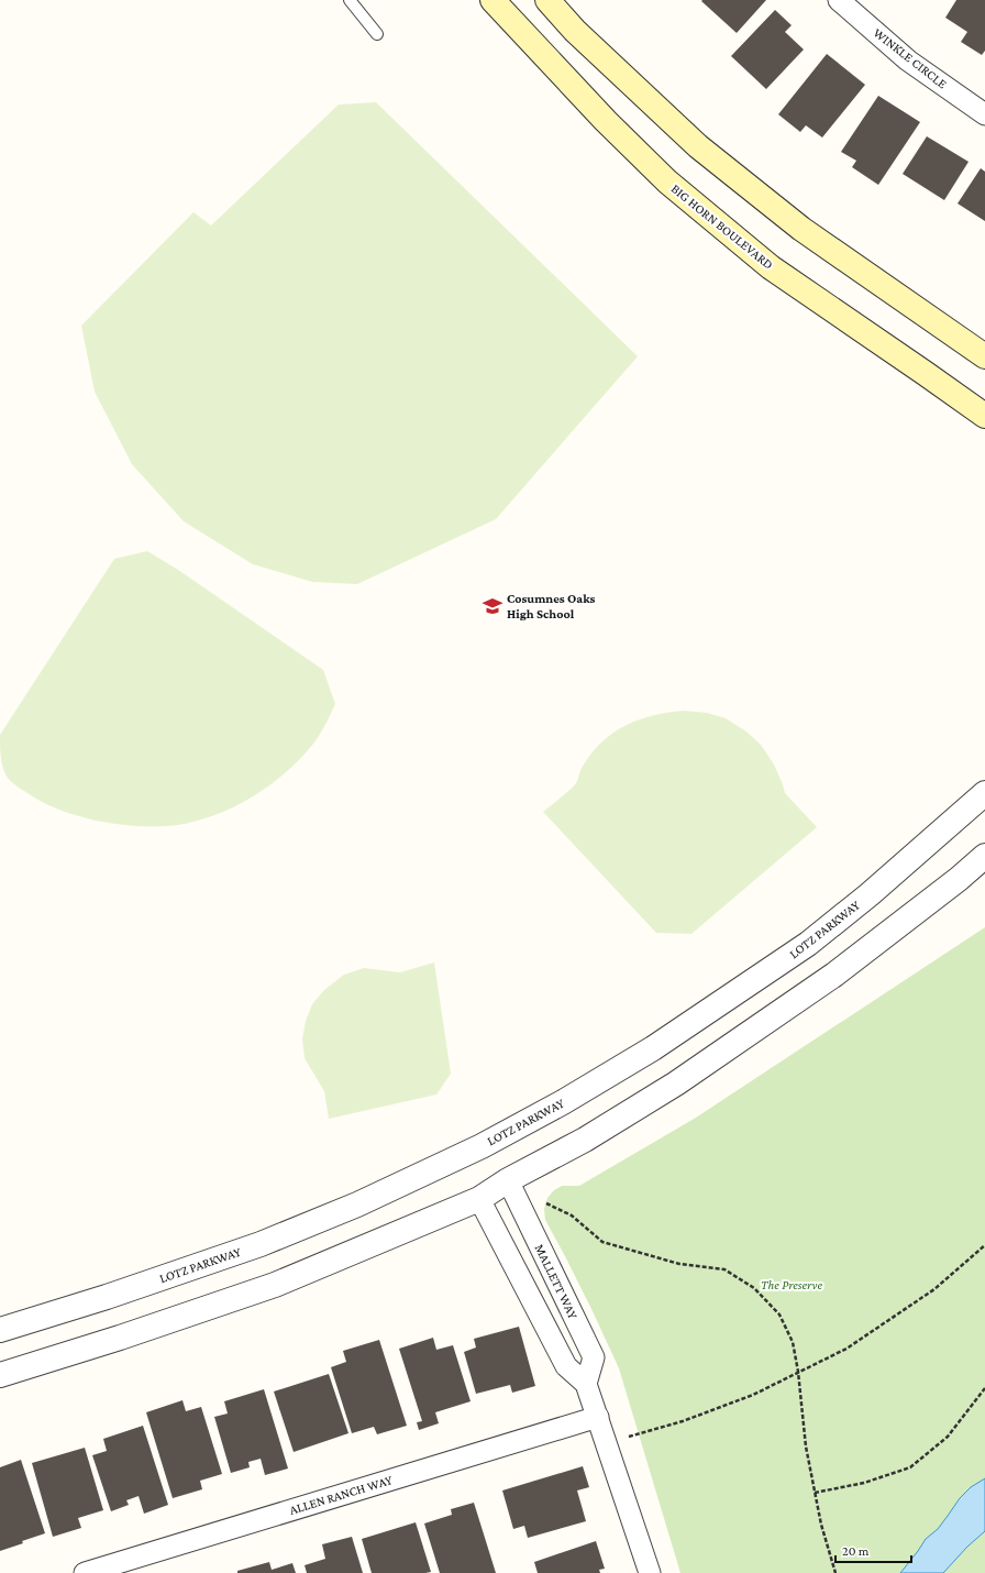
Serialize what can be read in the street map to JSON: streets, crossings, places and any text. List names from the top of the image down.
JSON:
{
  "streets": {
    "main road": ["BIG HORN BOULEVARD"],
    "street": [
      "WINKLE CIRCLE",
      "LOTZ PARKWAY",
      "MALLETT WAY",
      "ALLEN RANCH WAY"
    ]
  },
  "parks": ["The Preserve"],
  "places": {
    "school or university": ["Cosumnes Oaks High School"]
  },
  "scale_bar": "20 m"
}
